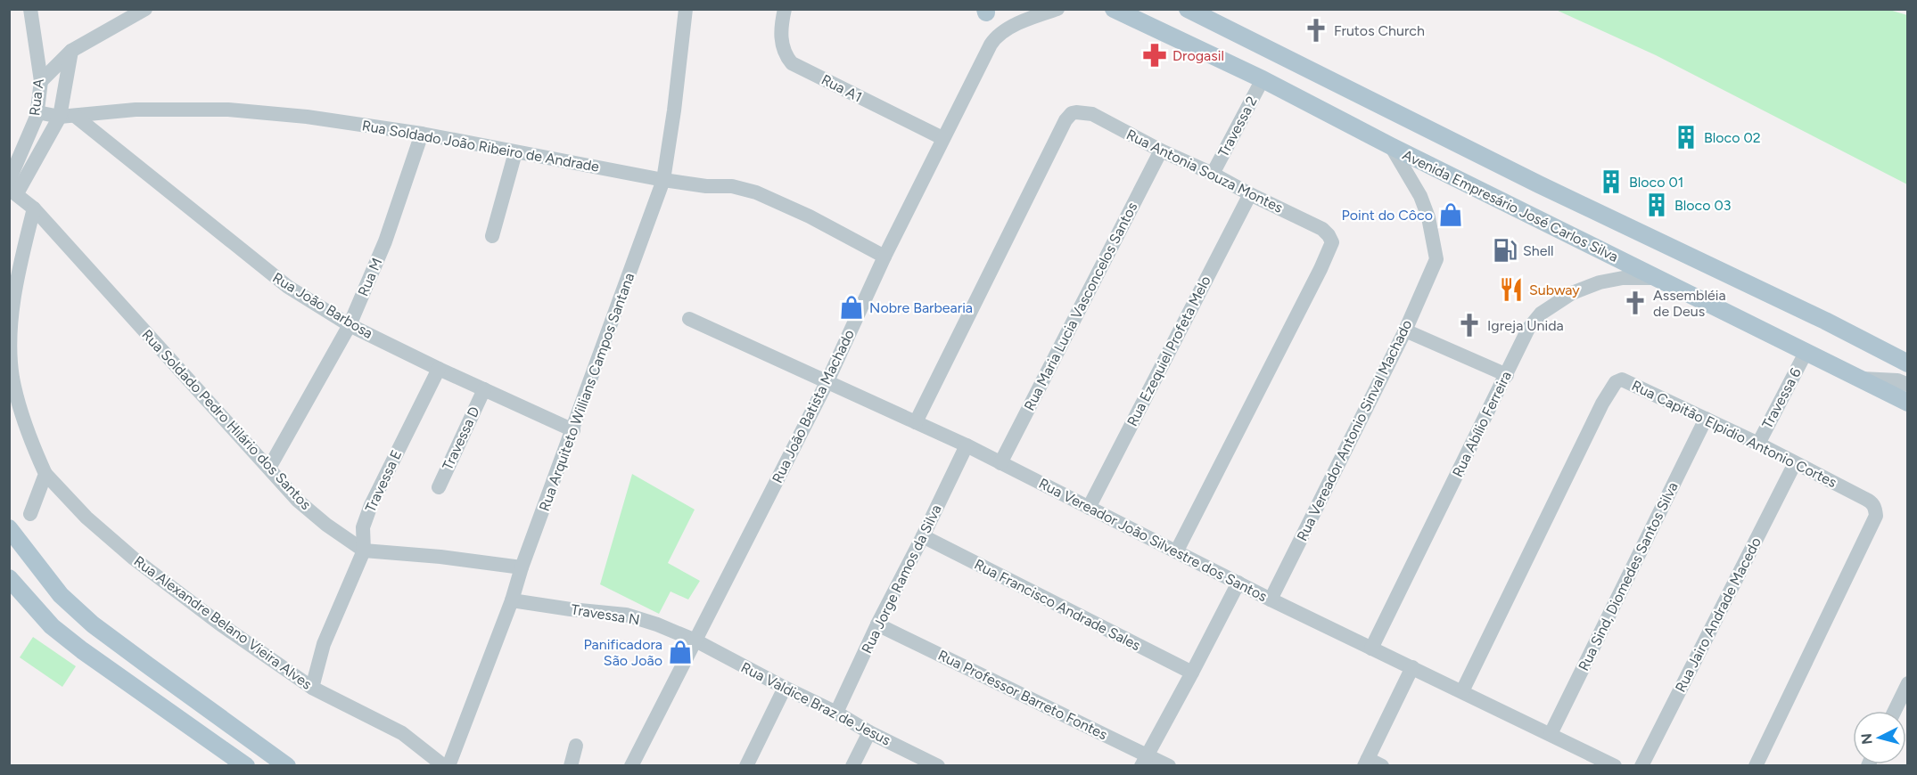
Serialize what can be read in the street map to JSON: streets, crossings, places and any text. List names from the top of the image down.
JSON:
{
  "streets": {
    "main road": ["Avenida Empresário José Carlos Silva"],
    "street": [
      "Rua A1",
      "Rua A",
      "Travessa 2",
      "Rua Soldado João Ribeiro de Andrade",
      "Rua Antonia Souza Montes",
      "Rua M",
      "Rua João Barbosa",
      "Rua Maria Lucia Vasconcelos Santos",
      "Rua Ezequiel Profeta Melo",
      "Rua Arquiteto Willians Campos Santana",
      "Travessa 6",
      "Rua João Batista Machado",
      "Rua Soldado Pedro Hilário dos Santos",
      "Rua Abílio Ferreira",
      "Rua Vereador Antonio Sinval Machado",
      "Rua Capitão Elpidio Antonio Cortes",
      "Travessa D",
      "Travessa E",
      "Rua Vereador João Silvestre dos Santos",
      "Rua Sind, Diomedes Santos Silva",
      "Rua Jorge Ramos da Silva",
      "Rua Francisco Andrade Sales",
      "Travessa N",
      "Rua Jairo Andrade Macedo",
      "Rua Alexandre Belano Vieira Alves",
      "Rua Professor Barreto Fontes",
      "Rua Valdice Braz de Jesus"
    ]
  },
  "crossings": [
    ["Rua A1", "Rua João Batista Machado"],
    ["Rua A", "Rua Soldado João Ribeiro de Andrade"],
    ["Rua A", "Rua João Barbosa"],
    ["Rua A", "Rua Soldado Pedro Hilário dos Santos"],
    ["Travessa 2", "Rua Antonia Souza Montes"],
    ["Travessa 2", "Avenida Empresário José Carlos Silva"],
    ["Rua Soldado João Ribeiro de Andrade", "Rua M"],
    ["Rua Soldado João Ribeiro de Andrade", "Rua João Barbosa"],
    ["Rua Soldado João Ribeiro de Andrade", "Rua Arquiteto Willians Campos Santana"],
    ["Rua Soldado João Ribeiro de Andrade", "Rua João Batista Machado"],
    ["Rua Antonia Souza Montes", "Rua Maria Lucia Vasconcelos Santos"],
    ["Rua Antonia Souza Montes", "Rua Ezequiel Profeta Melo"],
    ["Rua Antonia Souza Montes", "Rua Vereador João Silvestre dos Santos"],
    ["Avenida Empresário José Carlos Silva", "Travessa 6"],
    ["Avenida Empresário José Carlos Silva", "Rua Abílio Ferreira"],
    ["Avenida Empresário José Carlos Silva", "Rua Vereador Antonio Sinval Machado"],
    ["Rua M", "Rua João Barbosa"],
    ["Rua M", "Rua Soldado Pedro Hilário dos Santos"],
    ["Rua João Barbosa", "Rua Arquiteto Willians Campos Santana"],
    ["Rua João Barbosa", "Travessa D"],
    ["Rua João Barbosa", "Travessa E"],
    ["Rua Maria Lucia Vasconcelos Santos", "Rua Vereador João Silvestre dos Santos"],
    ["Rua Ezequiel Profeta Melo", "Rua Vereador João Silvestre dos Santos"],
    ["Rua Arquiteto Willians Campos Santana", "Rua Soldado Pedro Hilário dos Santos"],
    ["Rua Arquiteto Willians Campos Santana", "Travessa N"],
    ["Travessa 6", "Rua Capitão Elpidio Antonio Cortes"],
    ["Rua João Batista Machado", "Rua Vereador João Silvestre dos Santos"],
    ["Rua João Batista Machado", "Travessa N"],
    ["Rua João Batista Machado", "Rua Valdice Braz de Jesus"],
    ["Rua Soldado Pedro Hilário dos Santos", "Travessa E"],
    ["Rua Soldado Pedro Hilário dos Santos", "Rua Alexandre Belano Vieira Alves"],
    ["Rua Abílio Ferreira", "Rua Vereador João Silvestre dos Santos"],
    ["Rua Vereador Antonio Sinval Machado", "Rua Vereador João Silvestre dos Santos"],
    ["Rua Capitão Elpidio Antonio Cortes", "Rua Vereador João Silvestre dos Santos"],
    ["Rua Capitão Elpidio Antonio Cortes", "Rua Sind, Diomedes Santos Silva"],
    ["Rua Capitão Elpidio Antonio Cortes", "Rua Jairo Andrade Macedo"],
    ["Travessa E", "Rua Alexandre Belano Vieira Alves"],
    ["Rua Vereador João Silvestre dos Santos", "Rua Sind, Diomedes Santos Silva"],
    ["Rua Vereador João Silvestre dos Santos", "Rua Jorge Ramos da Silva"],
    ["Rua Jorge Ramos da Silva", "Rua Francisco Andrade Sales"],
    ["Rua Jorge Ramos da Silva", "Rua Professor Barreto Fontes"],
    ["Rua Jorge Ramos da Silva", "Rua Valdice Braz de Jesus"],
    ["Travessa N", "Rua Valdice Braz de Jesus"]
  ],
  "places": {
    "church": ["Frutos Church", "Assembléia de Deus", "Igreja Unida"],
    "pharmacy": ["Drogasil"],
    "building": ["Bloco 02", "Bloco 01", "Bloco 03"],
    "shop": ["Point do Côco", "Nobre Barbearia", "Panificadora São João"],
    "fuel station": ["Shell"],
    "restaurant": ["Subway"]
  },
  "north": "left"
}
